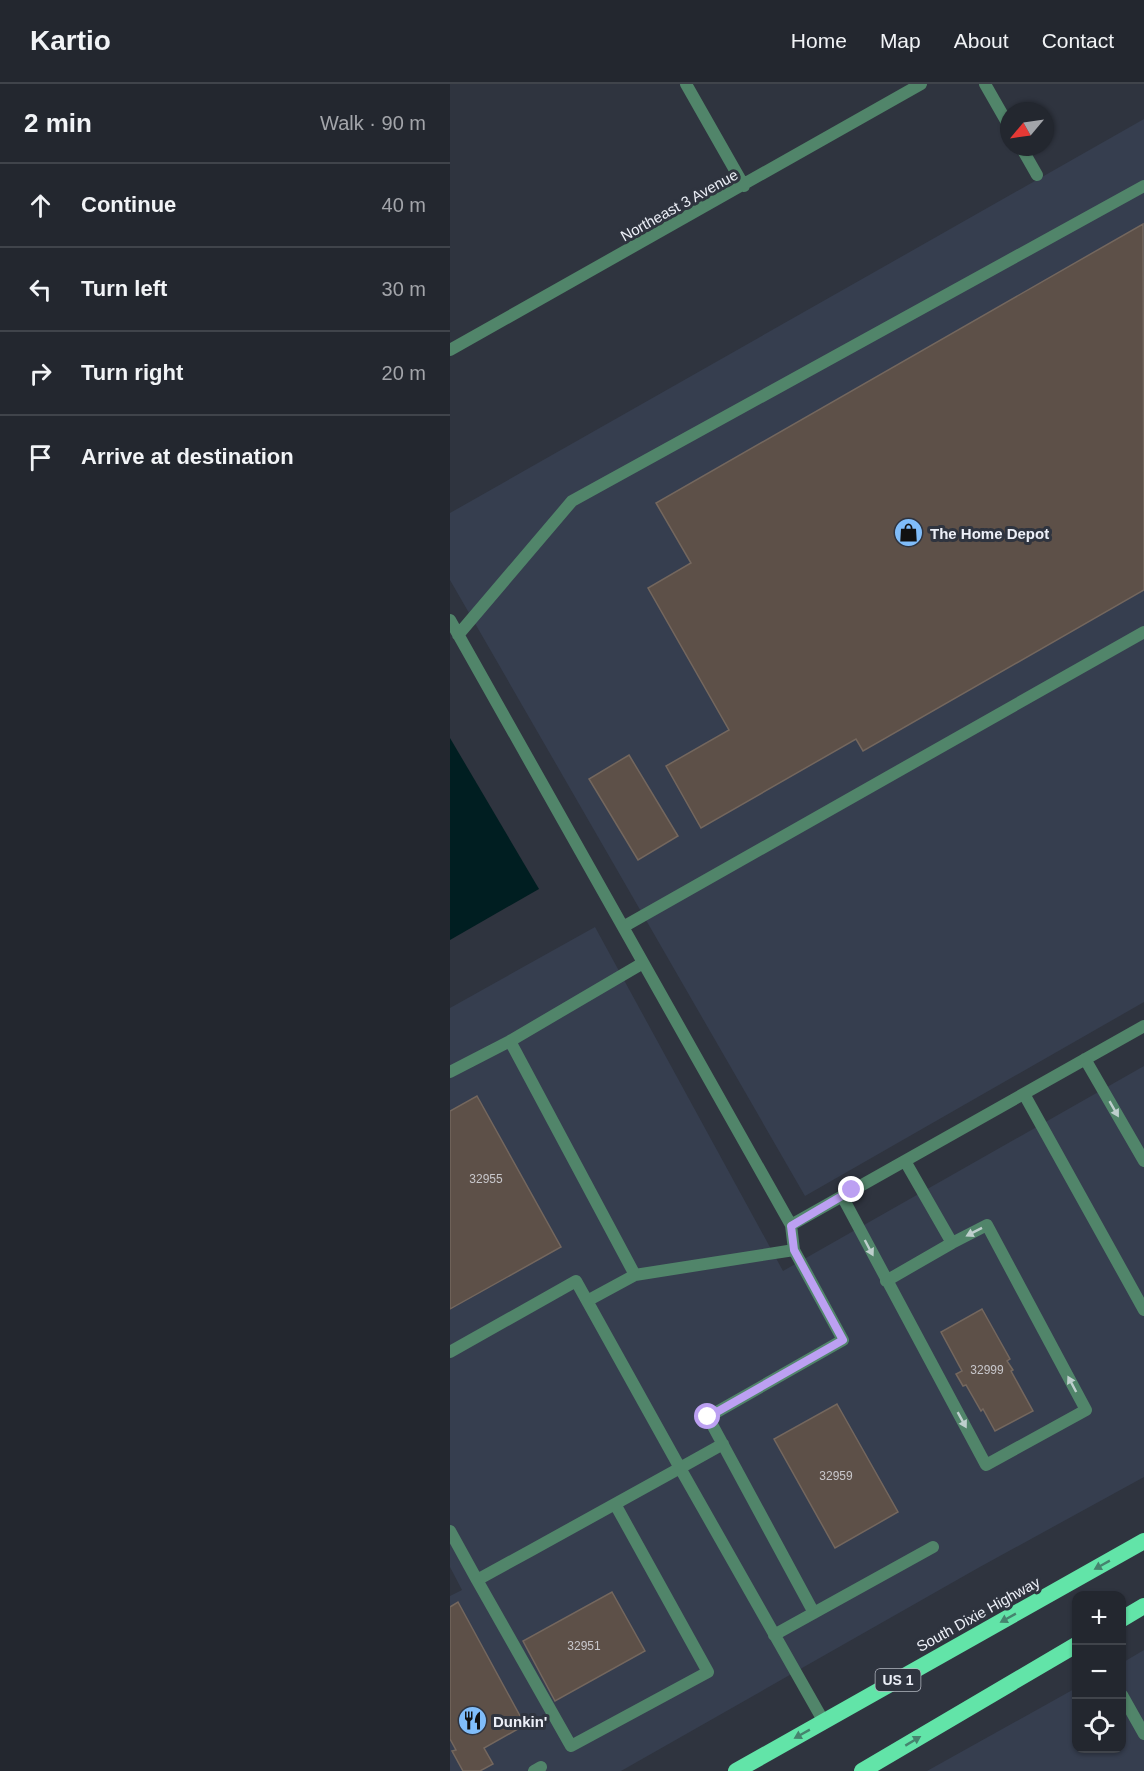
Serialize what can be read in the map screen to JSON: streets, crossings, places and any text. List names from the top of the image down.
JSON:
{
  "streets": {
    "highway": ["South Dixie Highway", "US 1"],
    "street": ["Northeast 3 Avenue"]
  },
  "places": {
    "shop": ["The Home Depot"],
    "restaurant": ["Dunkin'"]
  },
  "house_numbers": [
    "32955",
    "32999",
    "32959",
    "32951"
  ],
  "north": "bottom left",
  "page": {
    "header": "Kartio",
    "nav": [
      "Home",
      "Map",
      "About",
      "Contact"
    ],
    "heading": ["2 min", "Walk · 90 m"],
    "list": [
      ["Continue", "40 m"],
      ["Turn left", "30 m"],
      ["Turn right", "20 m"],
      "Arrive at destination"
    ],
    "map_buttons": ["+", "−"]
  }
}
